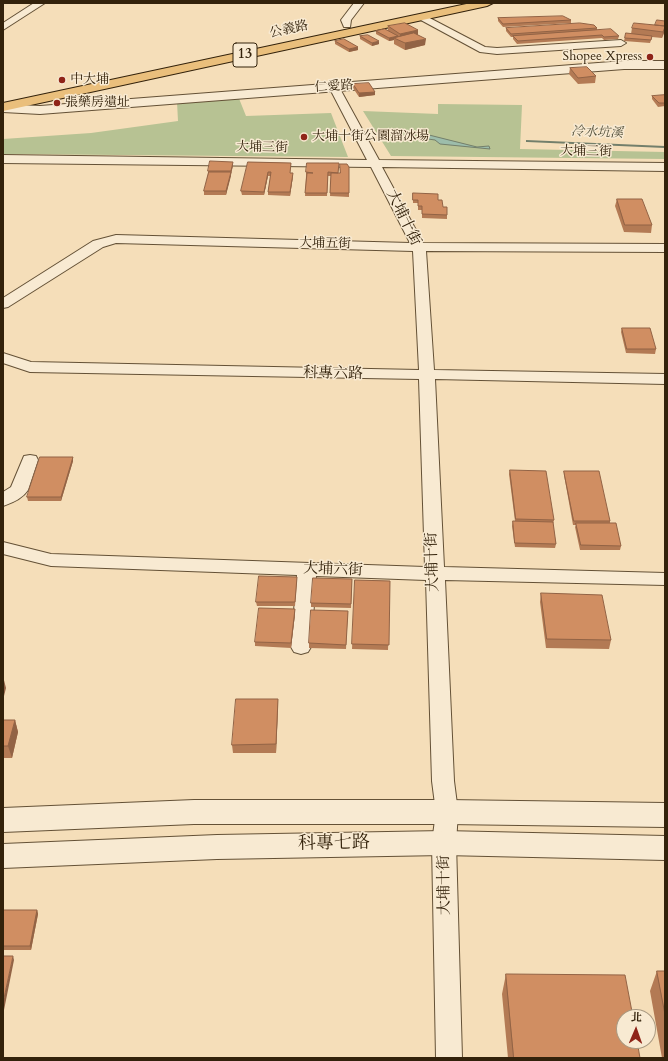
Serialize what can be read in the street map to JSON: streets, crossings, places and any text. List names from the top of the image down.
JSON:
{
  "streets": {
    "main road": ["公義路", "13"],
    "street": [
      "仁愛路",
      "大埔三街",
      "大埔十街",
      "大埔五街",
      "科專六路",
      "大埔六街",
      "科專七路"
    ]
  },
  "crossings": [
    ["公義路", "仁愛路"],
    ["仁愛路", "大埔十街"],
    ["大埔三街", "大埔十街"],
    ["大埔十街", "大埔五街"],
    ["大埔十街", "科專六路"],
    ["大埔十街", "大埔六街"],
    ["大埔十街", "科專七路"]
  ],
  "water": ["冷水坑溪"],
  "places": [
    "Shopee Xpress",
    "中大埔",
    "張藥房遺址",
    "大埔十街公園溜冰場"
  ],
  "north": "top"
}
